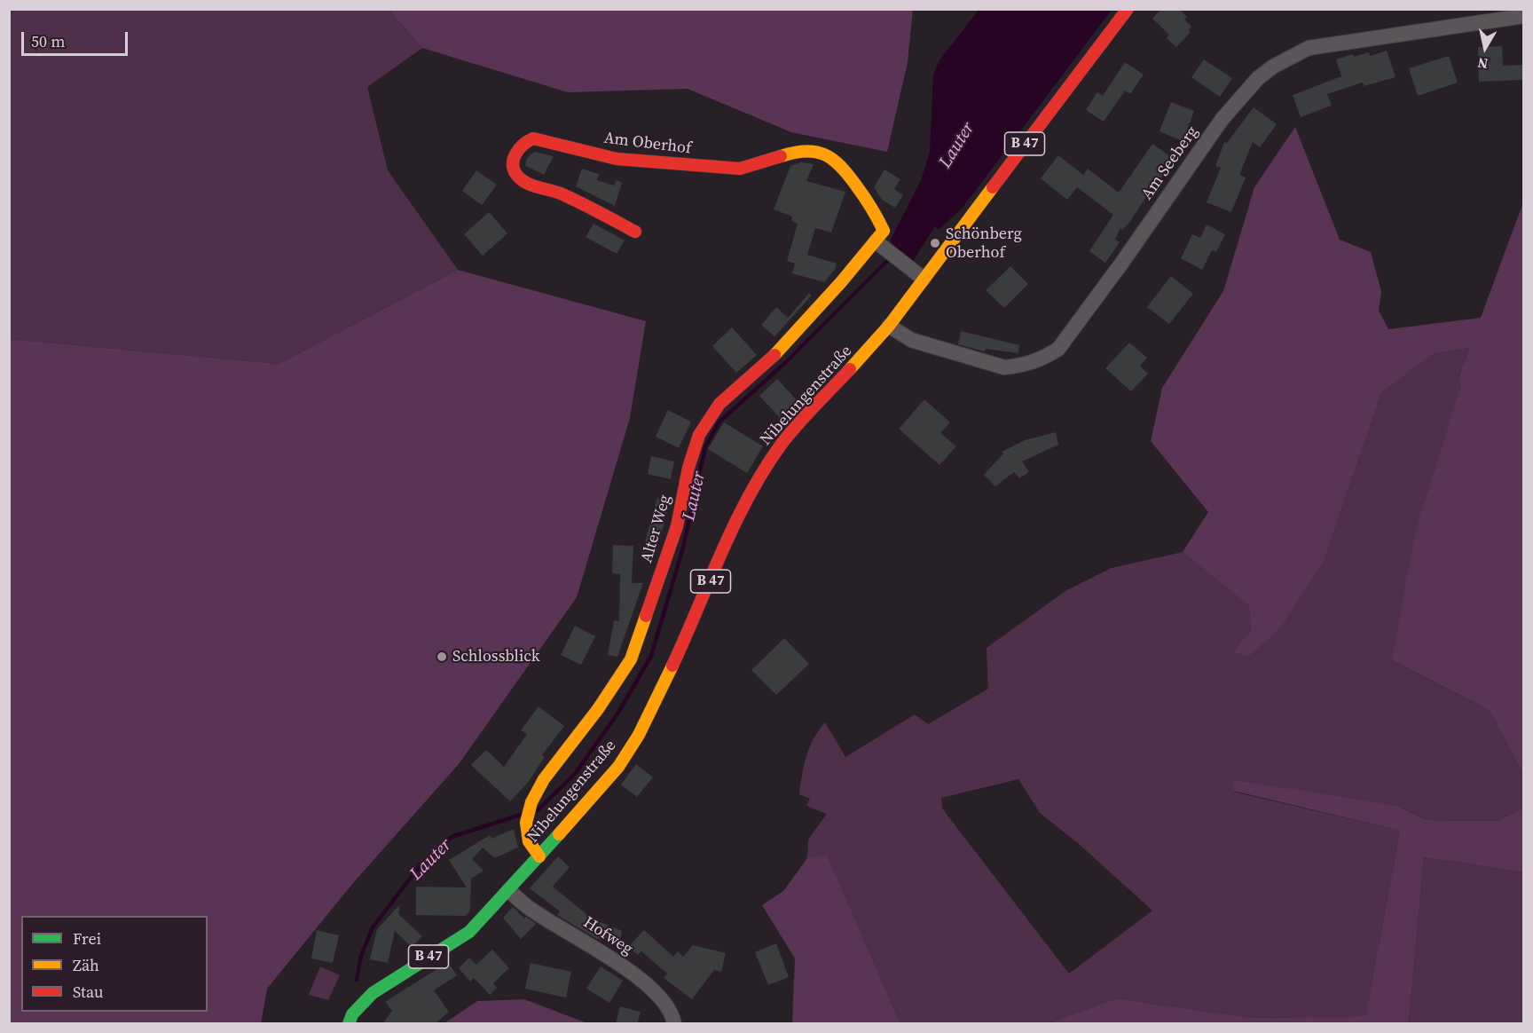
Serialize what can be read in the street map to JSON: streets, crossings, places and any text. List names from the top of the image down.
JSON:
{
  "streets": {
    "street": [
      "Am Oberhof",
      "B 47",
      "Am Seeberg",
      "Nibelungenstraße",
      "Alter Weg",
      "Hofweg"
    ]
  },
  "crossings": [
    ["Am Oberhof", "Alter Weg"],
    ["Am Seeberg", "Nibelungenstraße"],
    ["Nibelungenstraße", "Alter Weg"],
    ["Nibelungenstraße", "Hofweg"]
  ],
  "water": ["Lauter"],
  "places": ["Schönberg Oberhof", "Schlossblick"],
  "legend": ["Frei", "Zäh", "Stau"],
  "scale_bar": "50 m",
  "north": "bottom"
}
